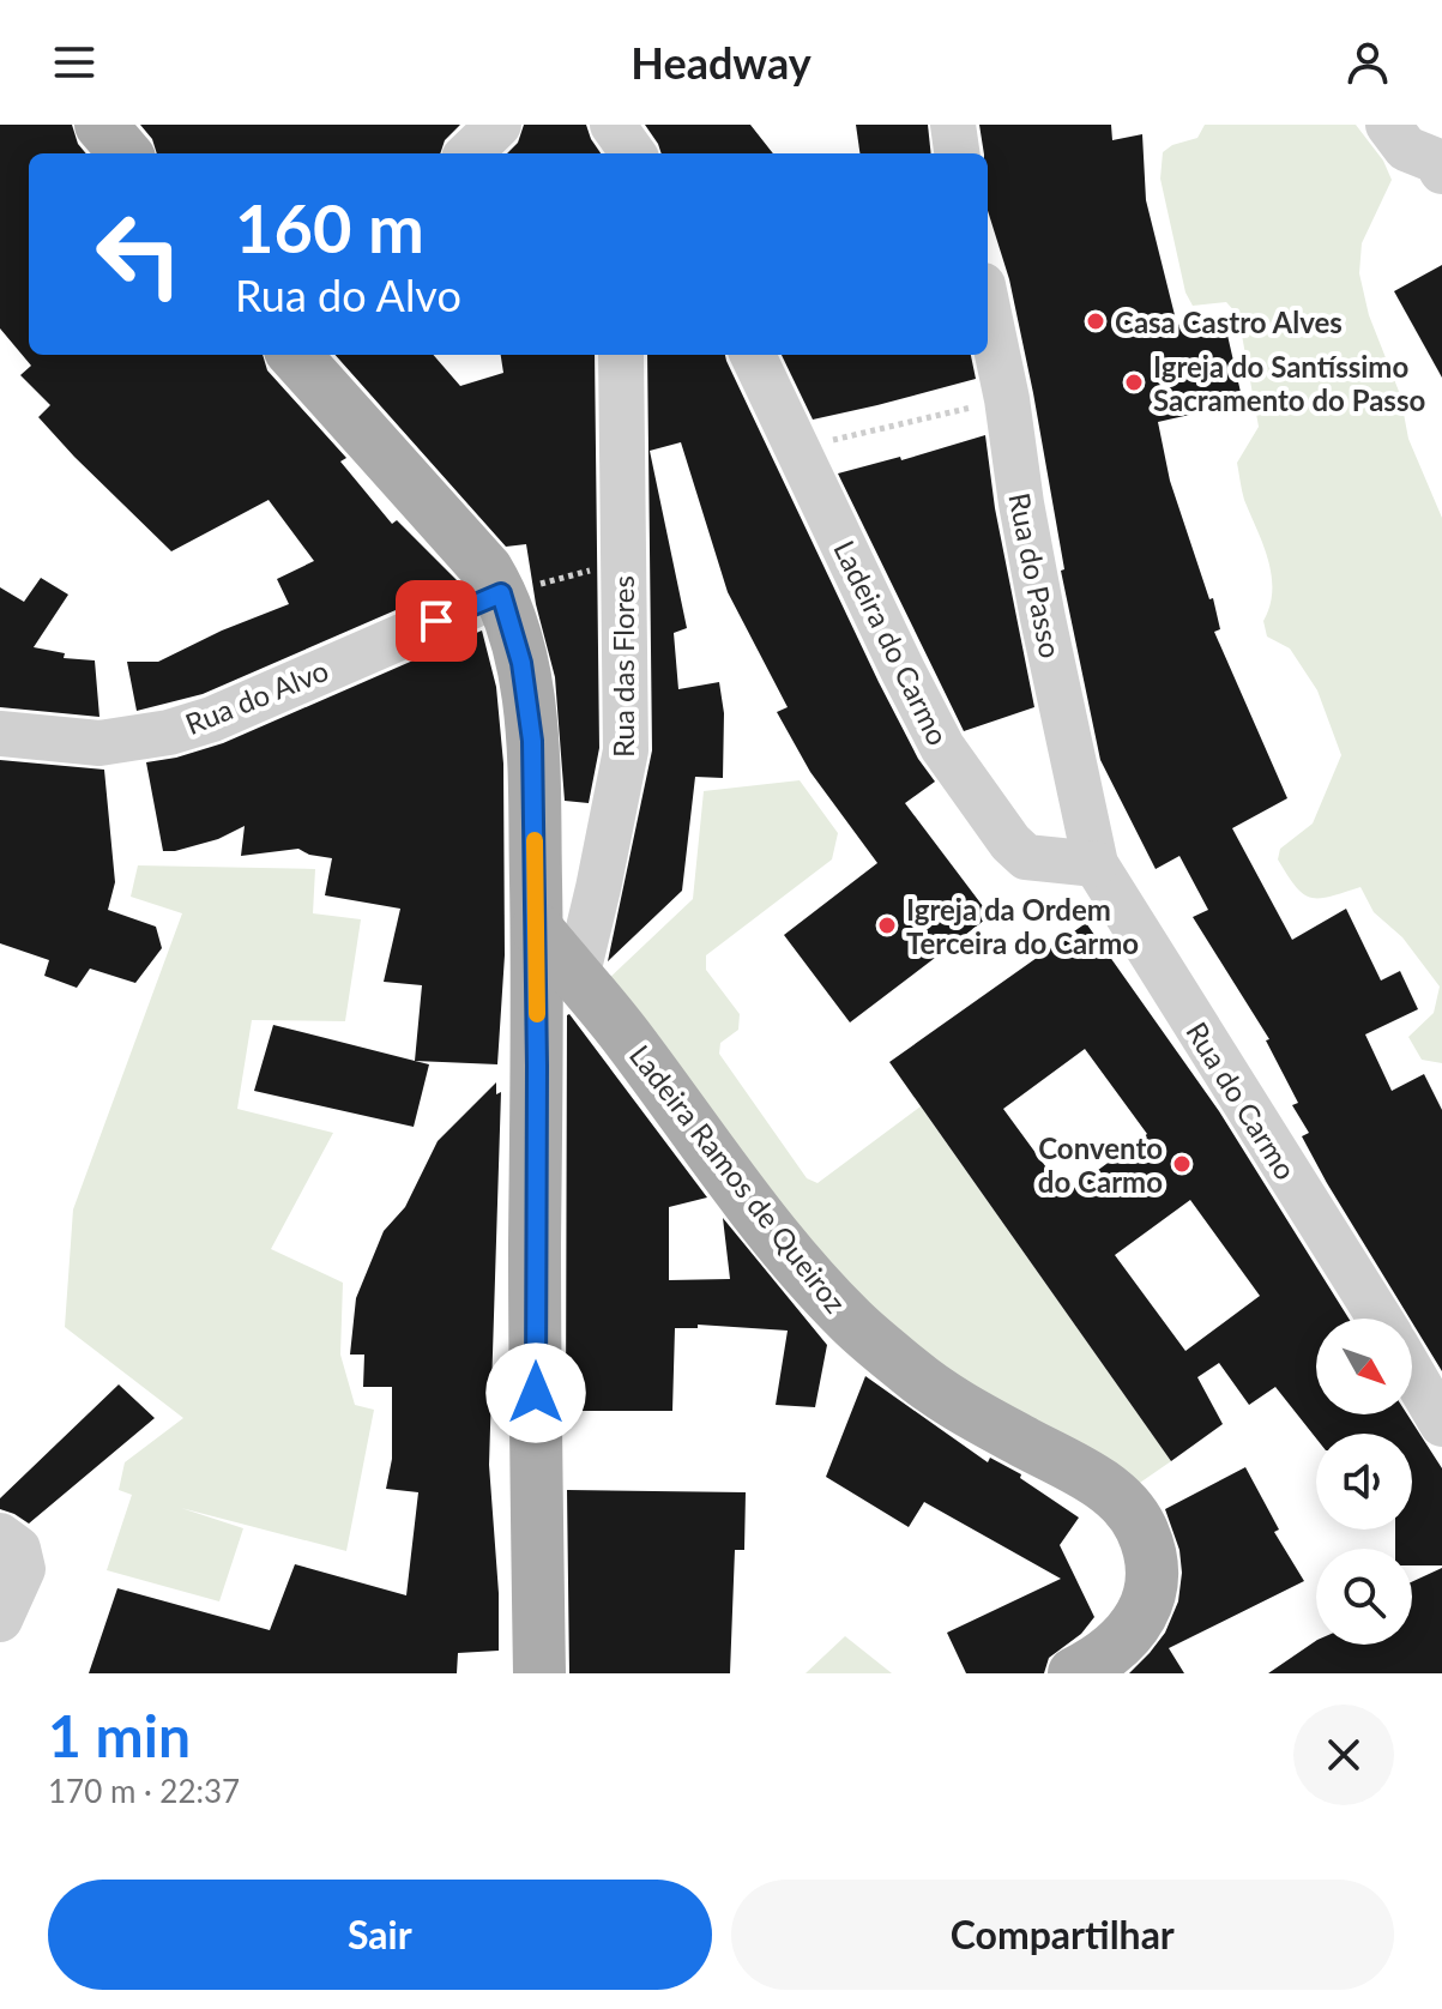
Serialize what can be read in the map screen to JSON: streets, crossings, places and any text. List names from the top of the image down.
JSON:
{
  "streets": {
    "main road": ["Ladeira Ramos de Queiroz"],
    "street": [
      "Rua do Passo",
      "Ladeira do Carmo",
      "Rua das Flores",
      "Rua do Alvo",
      "Rua do Carmo"
    ]
  },
  "crossings": [
    ["Rua do Passo", "Ladeira do Carmo"],
    ["Rua do Passo", "Rua do Carmo"],
    ["Ladeira do Carmo", "Rua do Carmo"],
    ["Rua das Flores", "Ladeira Ramos de Queiroz"]
  ],
  "places": [
    "Casa Castro Alves",
    "Igreja do Santíssimo Sacramento do Passo",
    "Igreja da Ordem Terceira do Carmo",
    "Convento do Carmo"
  ],
  "north": "bottom right",
  "page": {
    "header": "Headway",
    "turn": ["160 m", "Rua do Alvo"],
    "heading": ["1 min", "170 m · 22:37"],
    "buttons": ["Sair", "Compartilhar"]
  }
}
